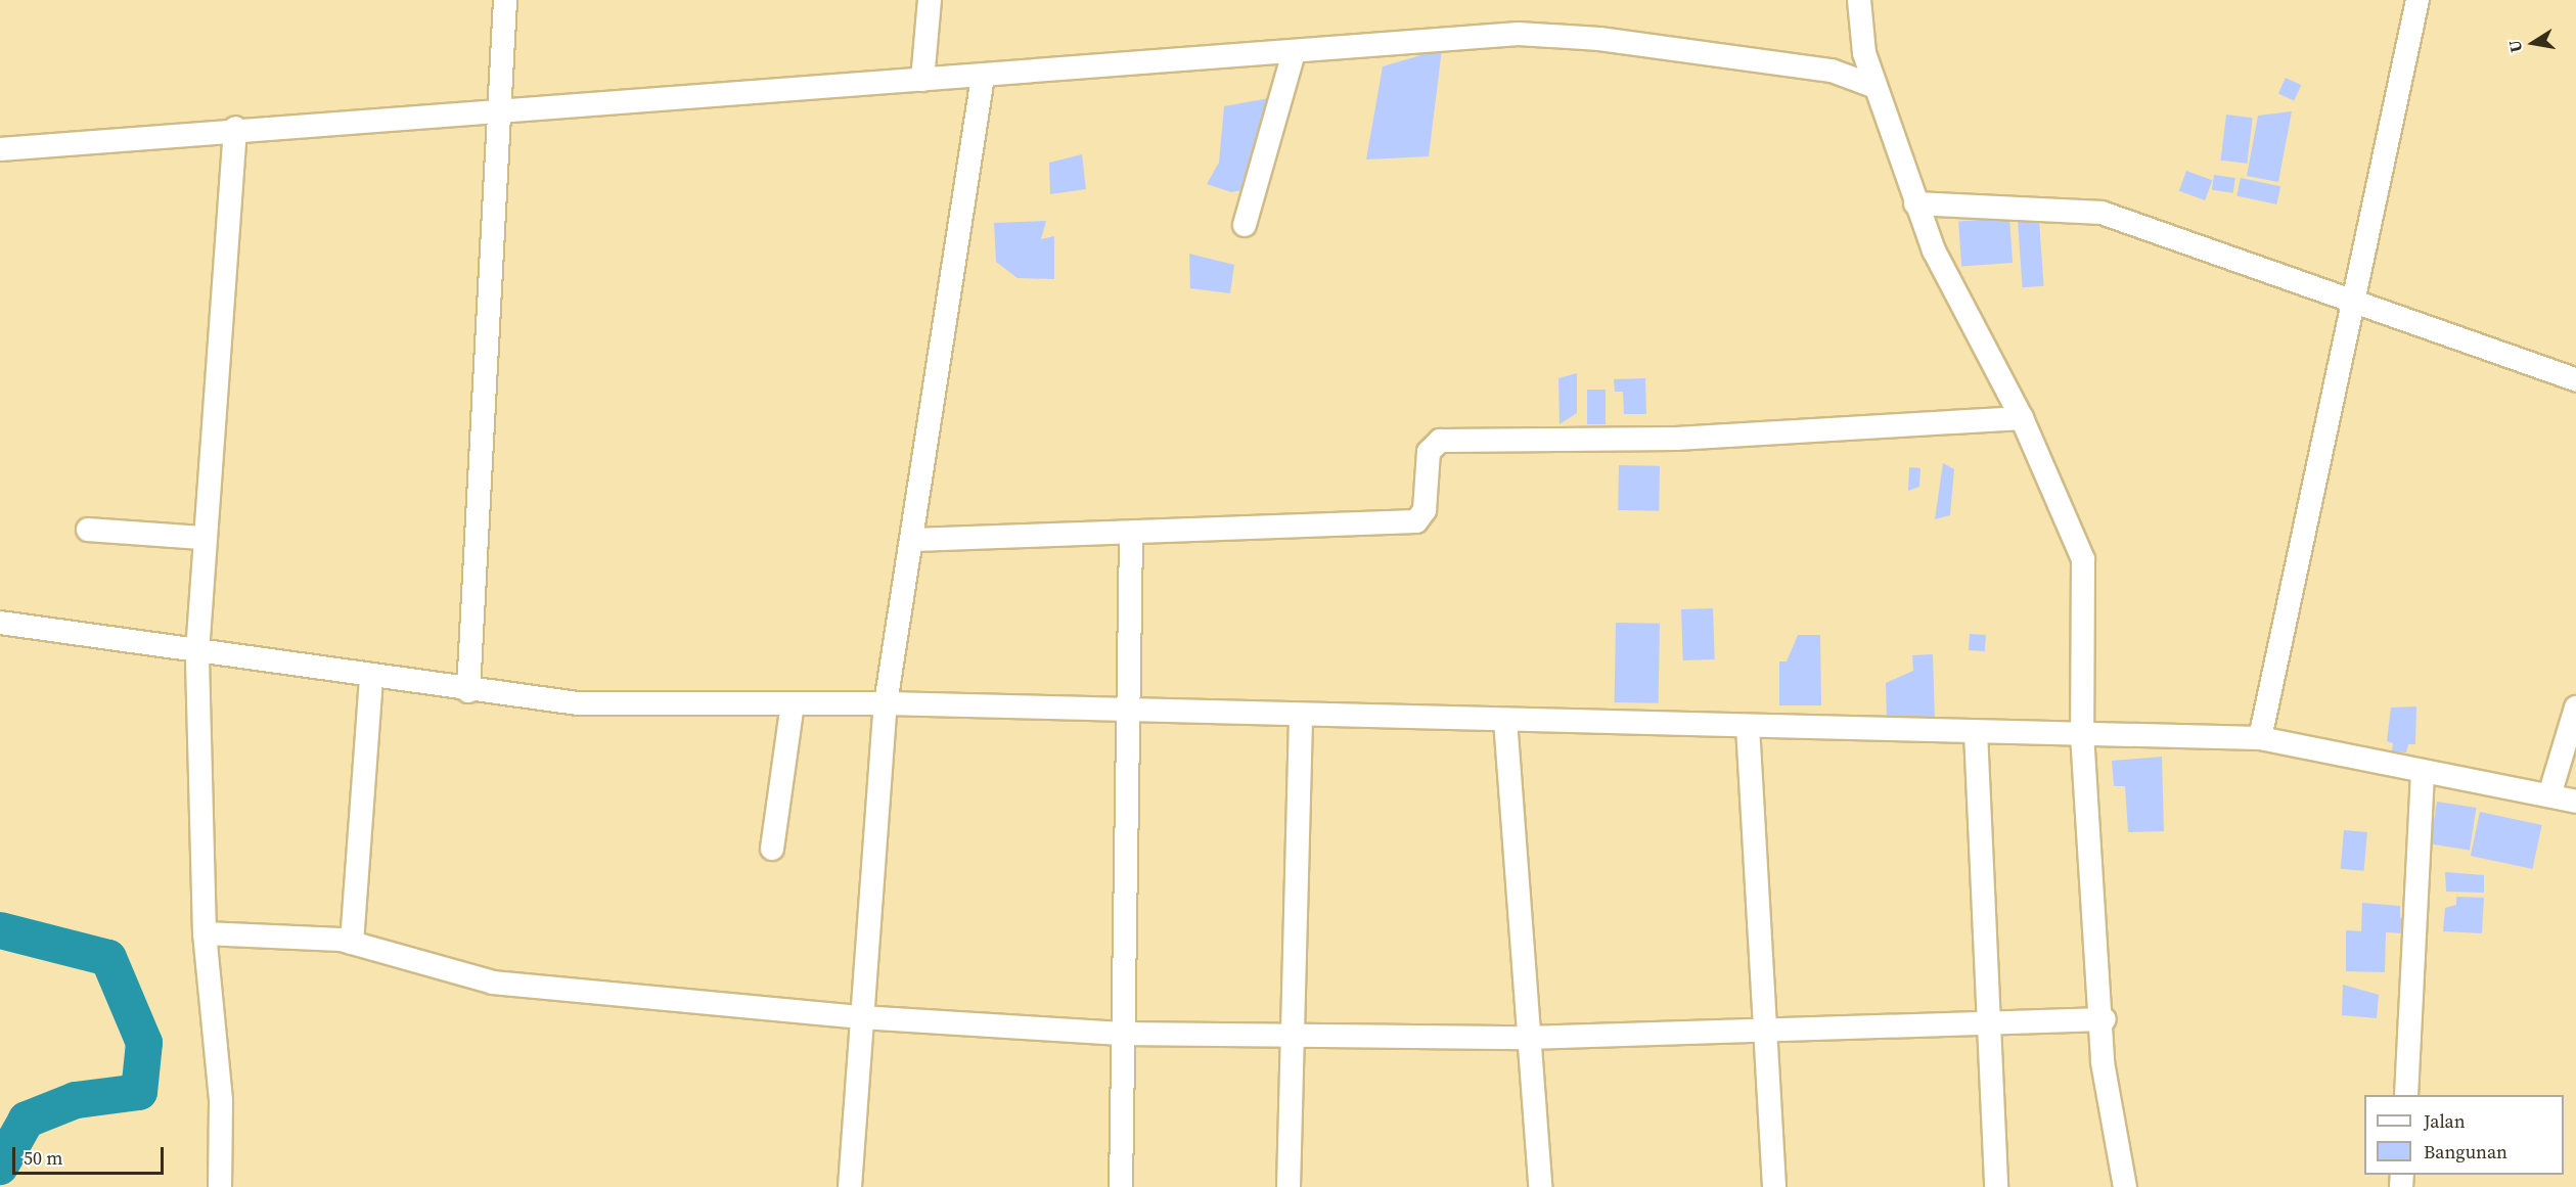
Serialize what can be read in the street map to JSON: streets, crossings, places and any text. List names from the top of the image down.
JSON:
{
  "legend": ["Jalan", "Bangunan"],
  "scale_bar": "50 m",
  "north": "left"
}
